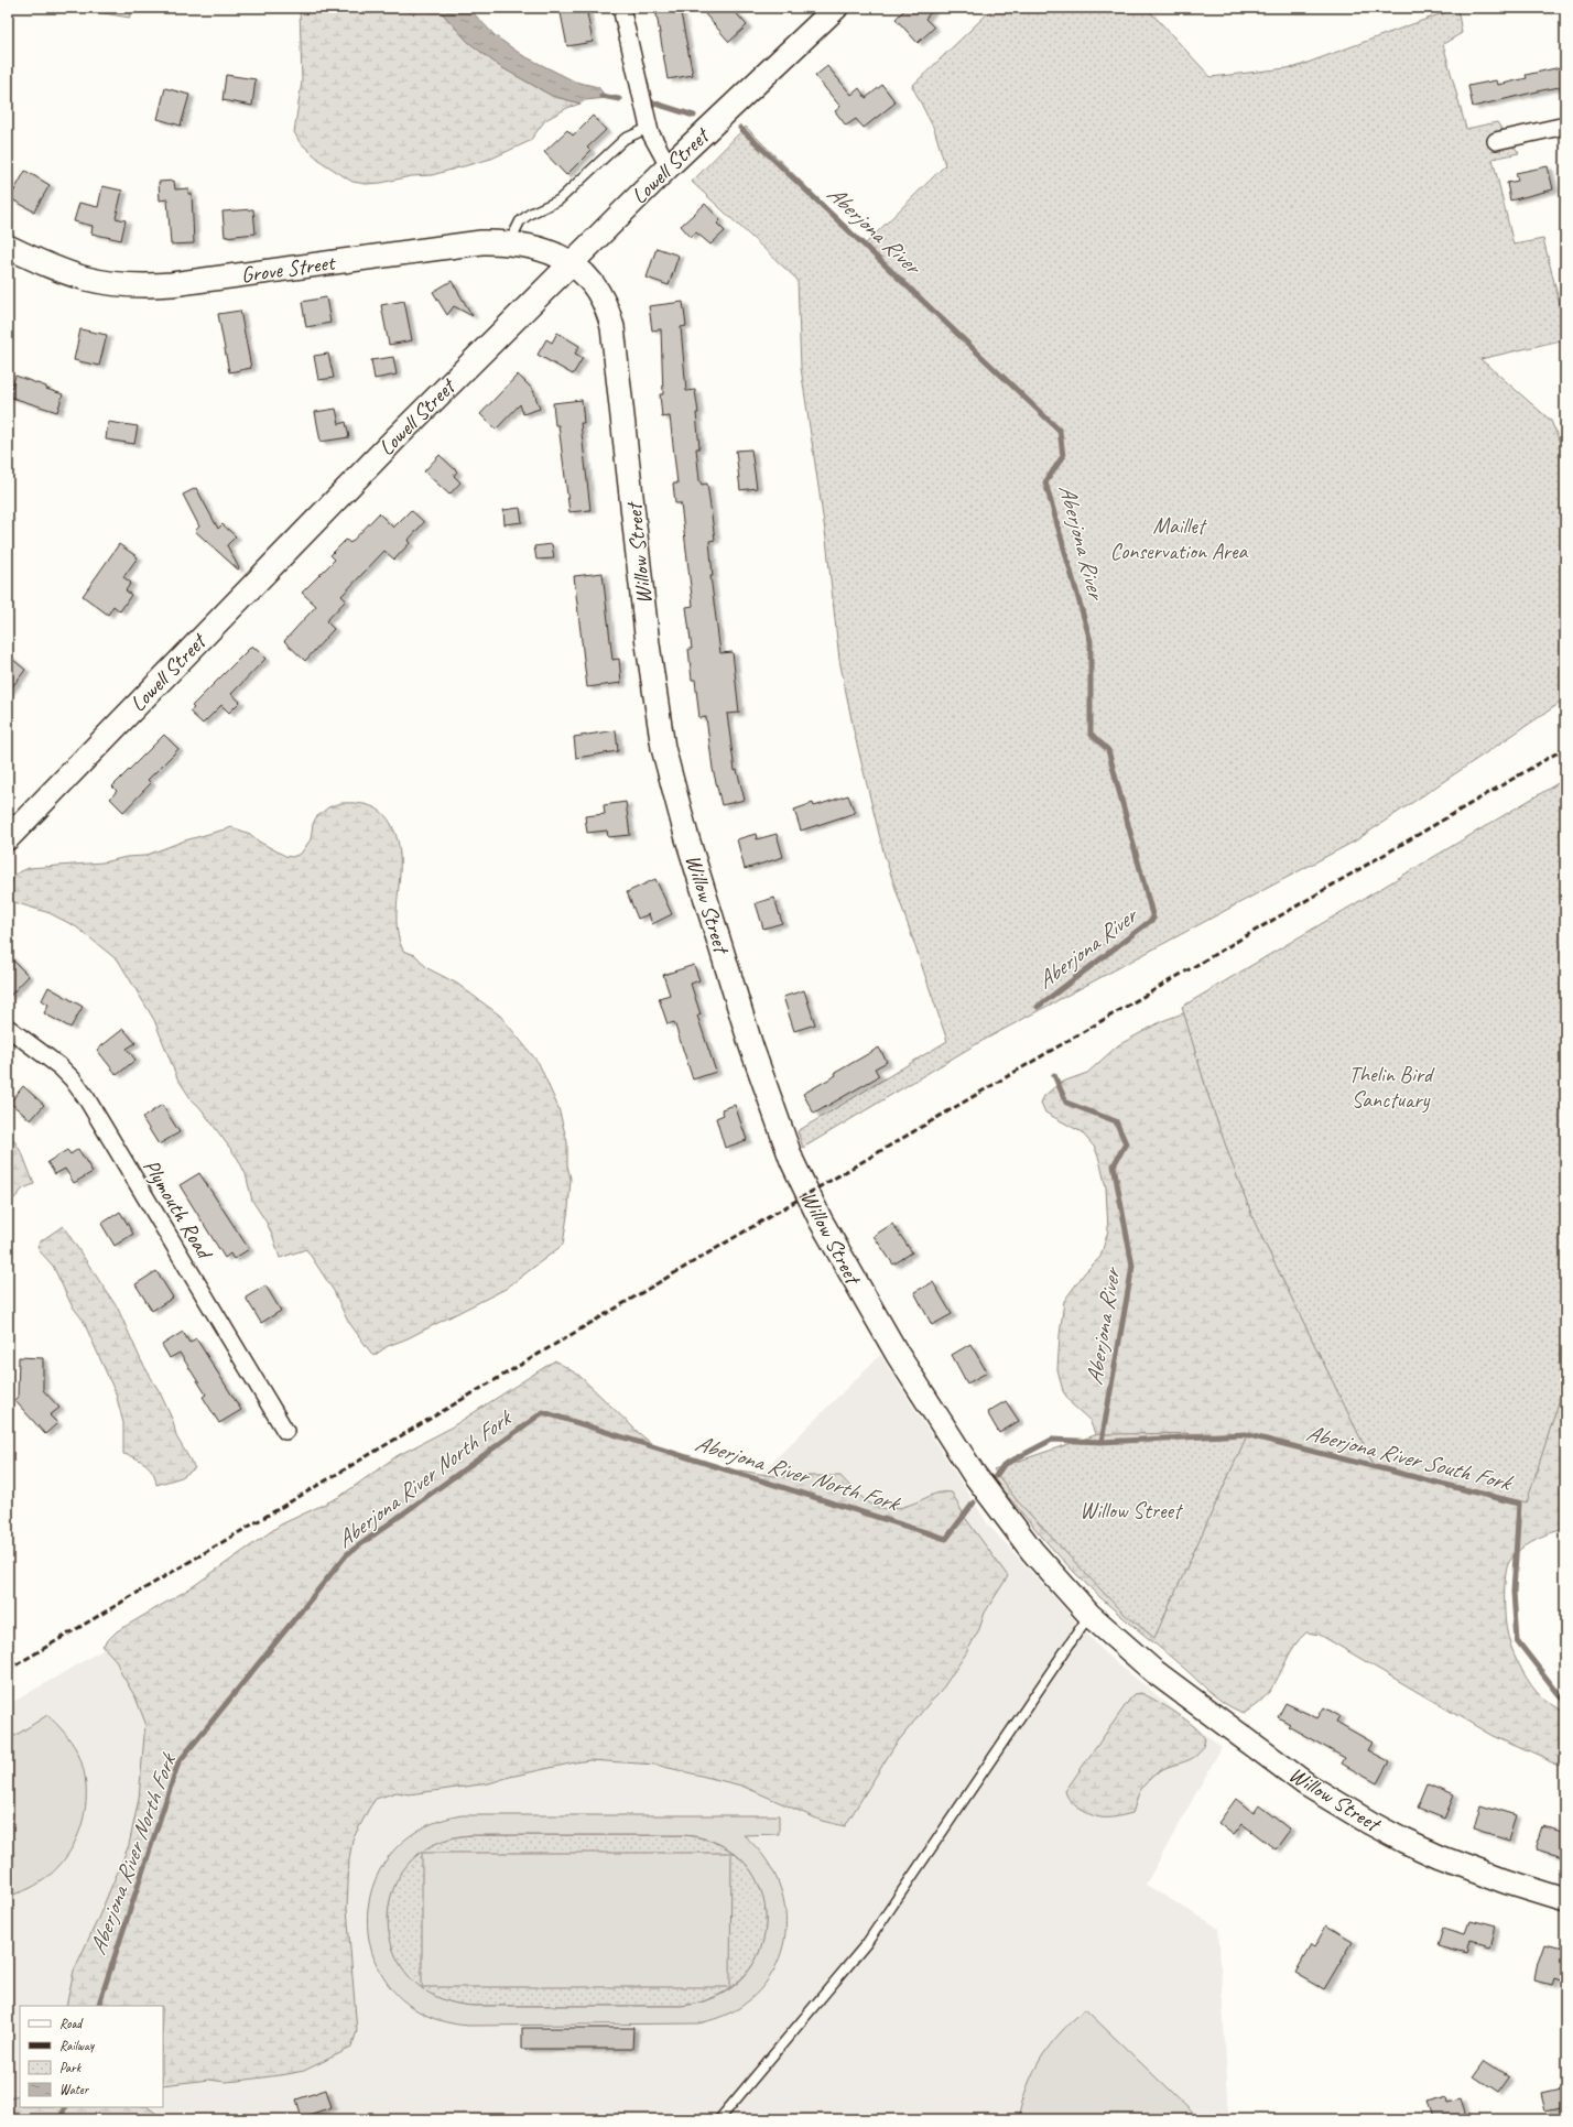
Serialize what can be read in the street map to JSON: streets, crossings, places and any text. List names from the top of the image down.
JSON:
{
  "streets": {
    "main road": ["Lowell Street", "Grove Street", "Willow Street"],
    "street": ["Plymouth Road"]
  },
  "crossings": [
    ["Lowell Street", "Grove Street"],
    ["Lowell Street", "Willow Street"],
    ["Grove Street", "Willow Street"]
  ],
  "water": ["Aberjona River", "Aberjona River South Fork", "Aberjona River North Fork"],
  "parks": ["Maillet Conservation Area", "Thelin Bird Sanctuary", "Willow Street"],
  "legend": [
    "Road",
    "Railway",
    "Park",
    "Water"
  ]
}
